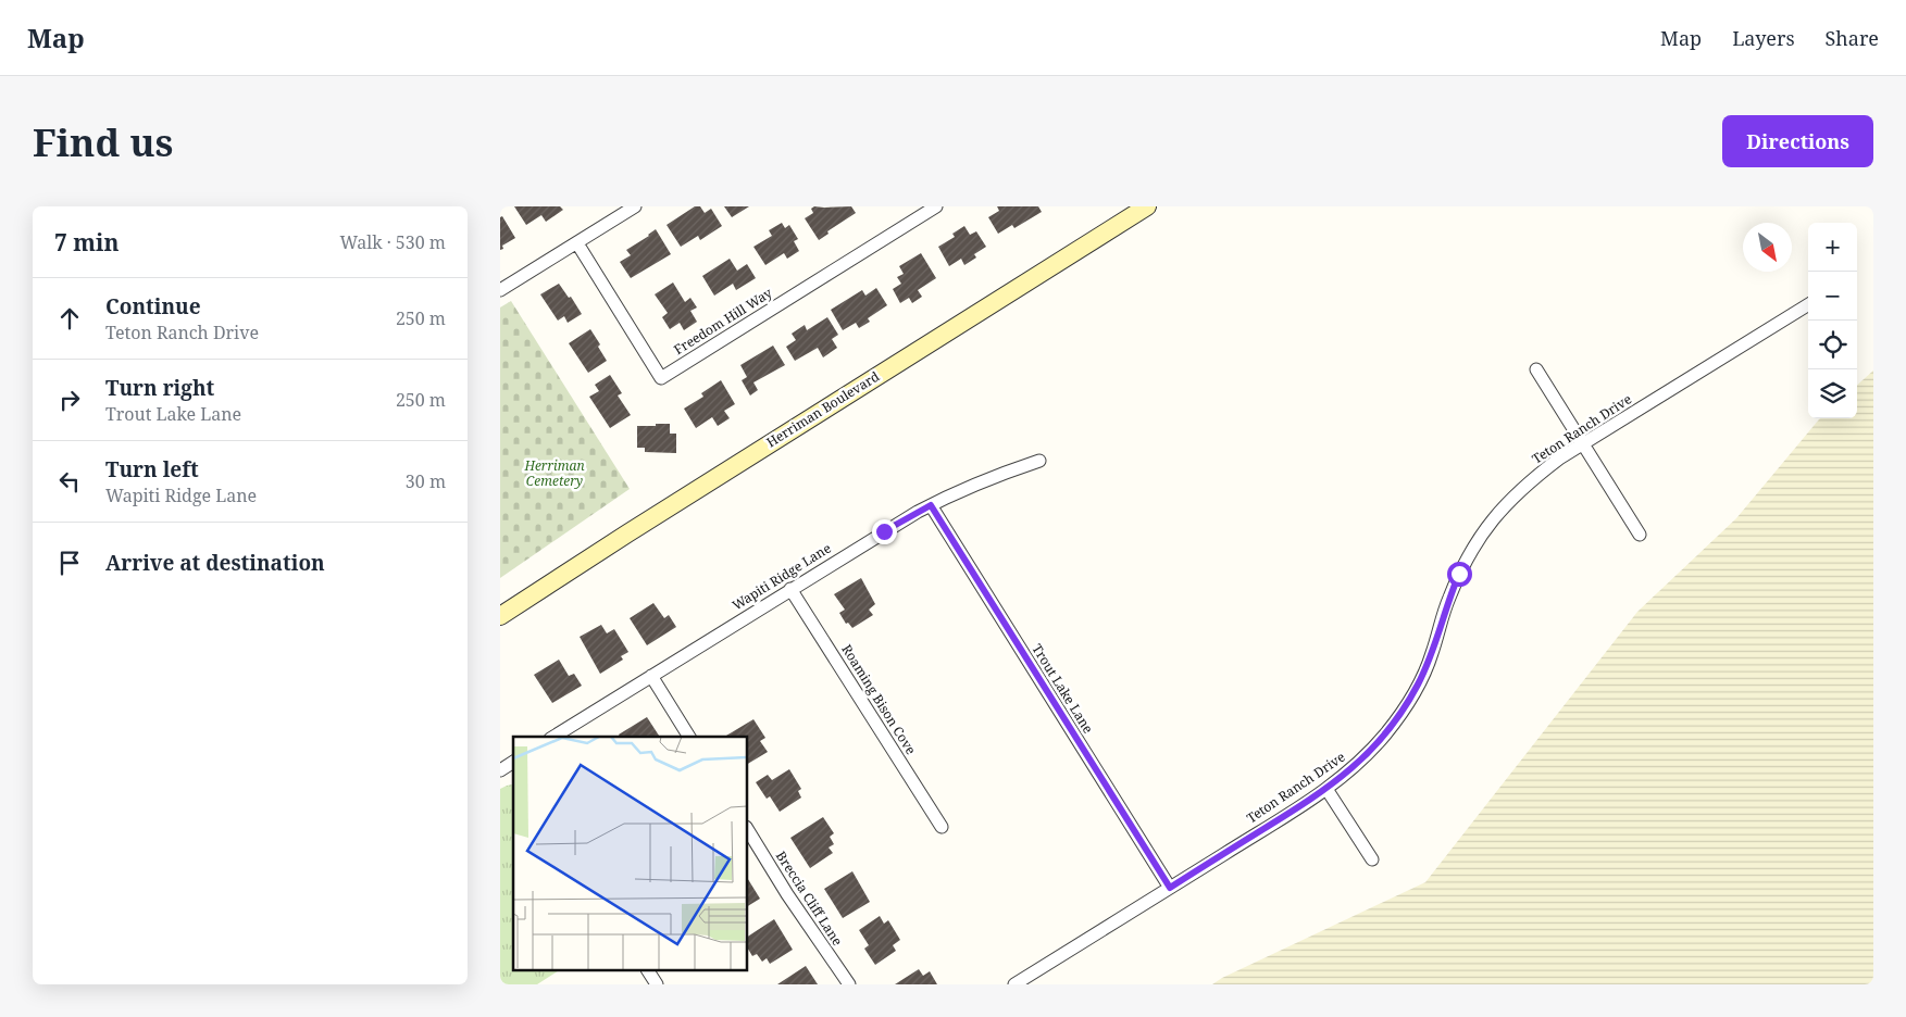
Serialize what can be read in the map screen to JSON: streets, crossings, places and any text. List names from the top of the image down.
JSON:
{
  "streets": {
    "street": [
      "Freedom Hill Way",
      "Herriman Boulevard",
      "Teton Ranch Drive",
      "Wapiti Ridge Lane",
      "Trout Lake Lane",
      "Roaming Bison Cove",
      "Breccia Cliff Lane"
    ]
  },
  "crossings": [
    ["Teton Ranch Drive", "Trout Lake Lane"],
    ["Wapiti Ridge Lane", "Trout Lake Lane"],
    ["Wapiti Ridge Lane", "Roaming Bison Cove"]
  ],
  "parks": ["Herriman Cemetery"],
  "north": "bottom right",
  "page": {
    "header": "Map",
    "nav": ["Map", "Layers", "Share"],
    "buttons": "Directions",
    "title": "Find us",
    "heading": ["7 min", "Walk · 530 m"],
    "map_buttons": ["+", "−"],
    "list": [
      ["Continue", "Teton Ranch Drive", "250 m"],
      ["Turn right", "Trout Lake Lane", "250 m"],
      ["Turn left", "Wapiti Ridge Lane", "30 m"],
      "Arrive at destination"
    ]
  }
}
